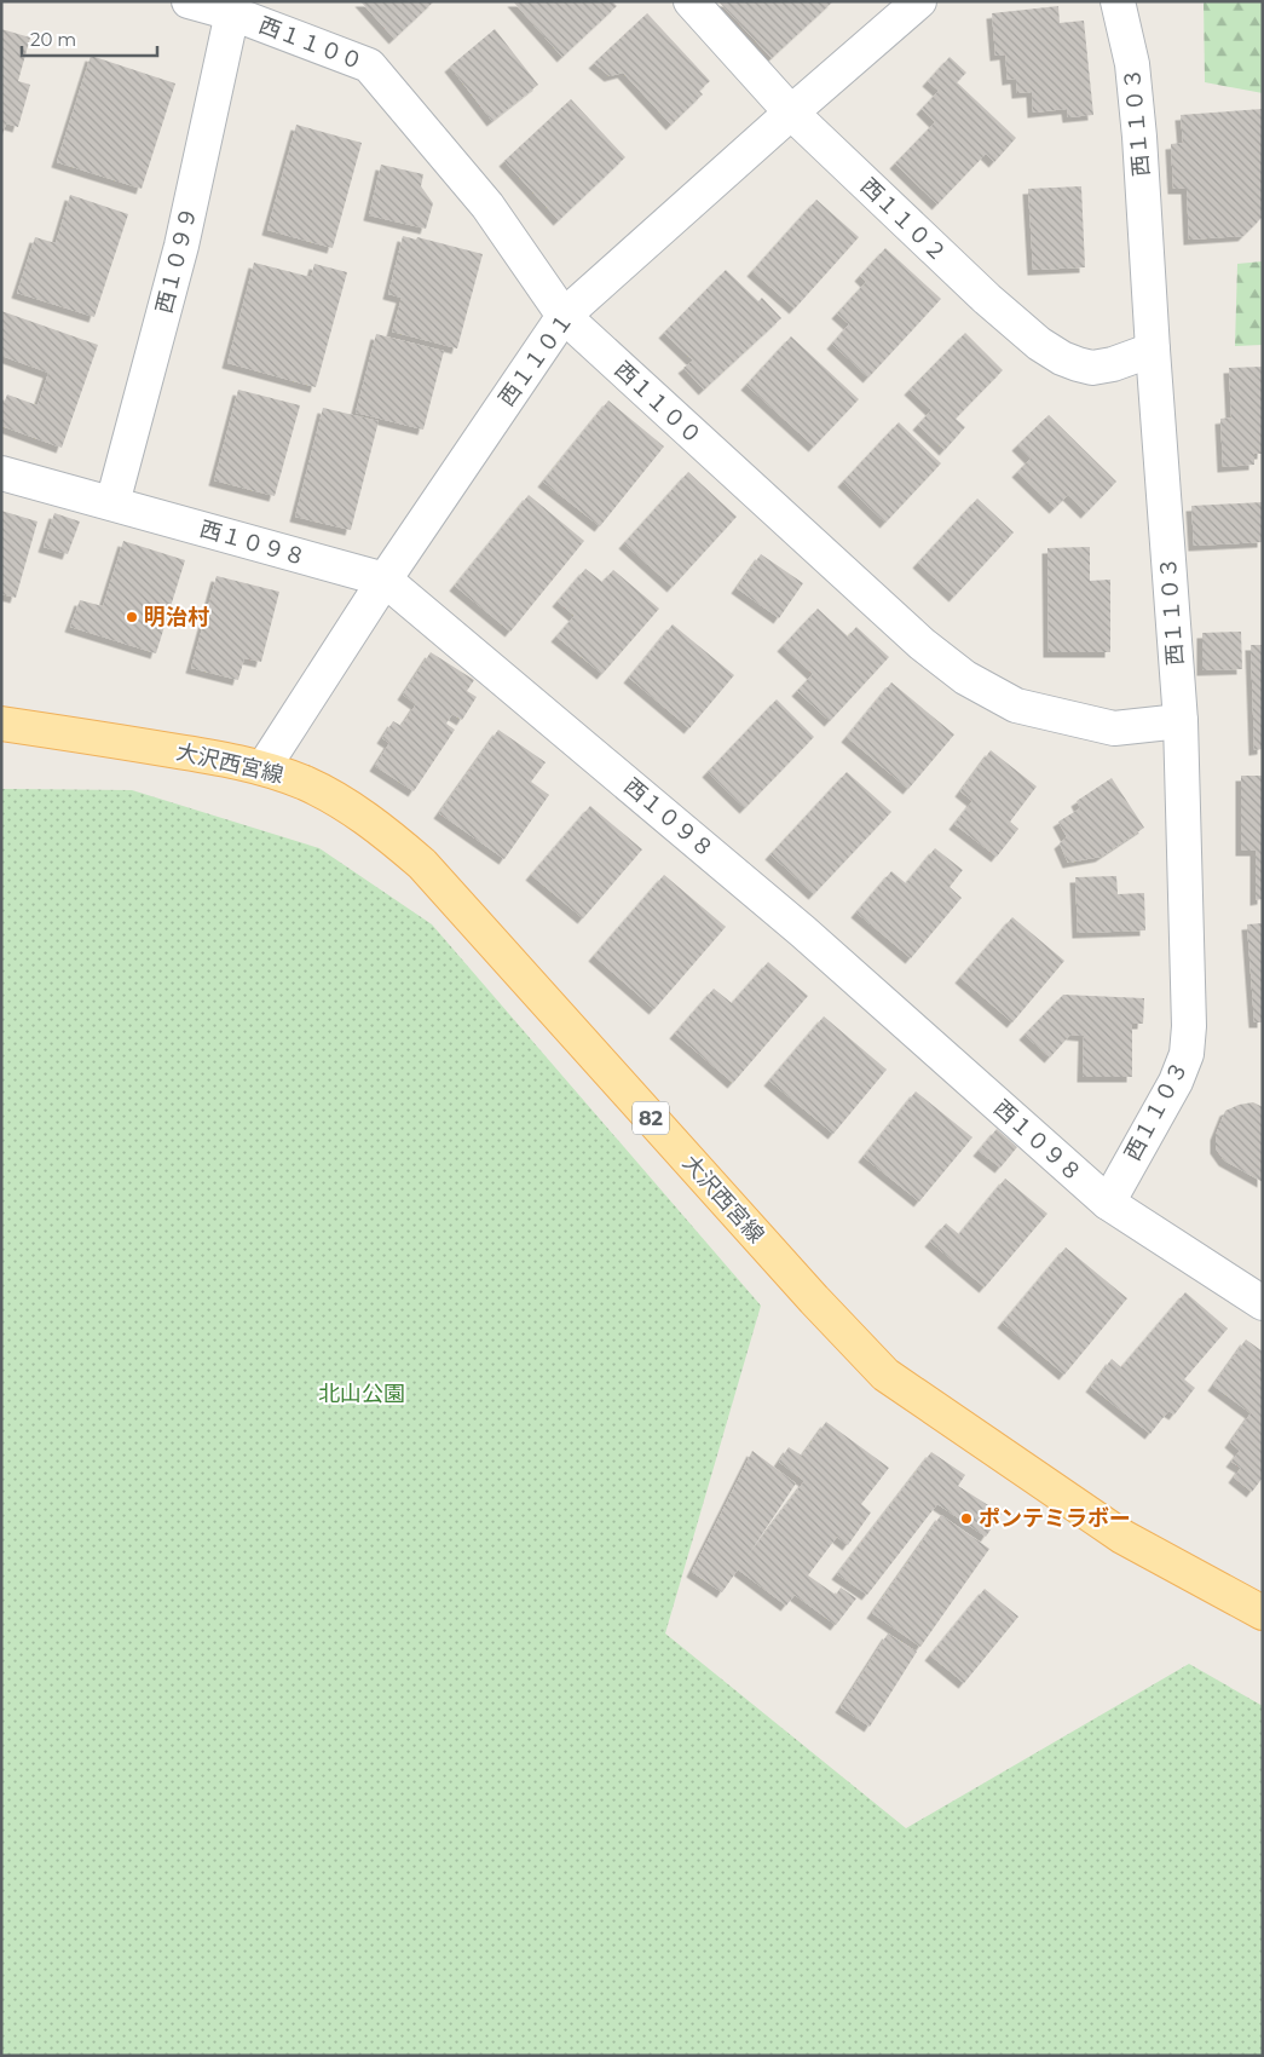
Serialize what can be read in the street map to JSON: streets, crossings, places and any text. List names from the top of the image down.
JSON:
{
  "streets": {
    "main road": ["大沢西宮線", "82"],
    "street": [
      "西１１００",
      "西１１０３",
      "西１１０２",
      "西１０９９",
      "西１１０１",
      "西１０９８"
    ]
  },
  "crossings": [
    ["西１１００", "西１１０３"],
    ["西１１００", "西１０９９"],
    ["西１１００", "西１１０１"],
    ["西１１０３", "西１１０２"],
    ["西１１０３", "西１０９８"],
    ["西１１０２", "西１１０１"],
    ["西１０９９", "西１０９８"],
    ["西１１０１", "西１０９８"],
    ["西１１０１", "大沢西宮線"]
  ],
  "parks": ["北山公園"],
  "places": ["明治村", "ポンテミラボー"],
  "scale_bar": "20 m"
}
